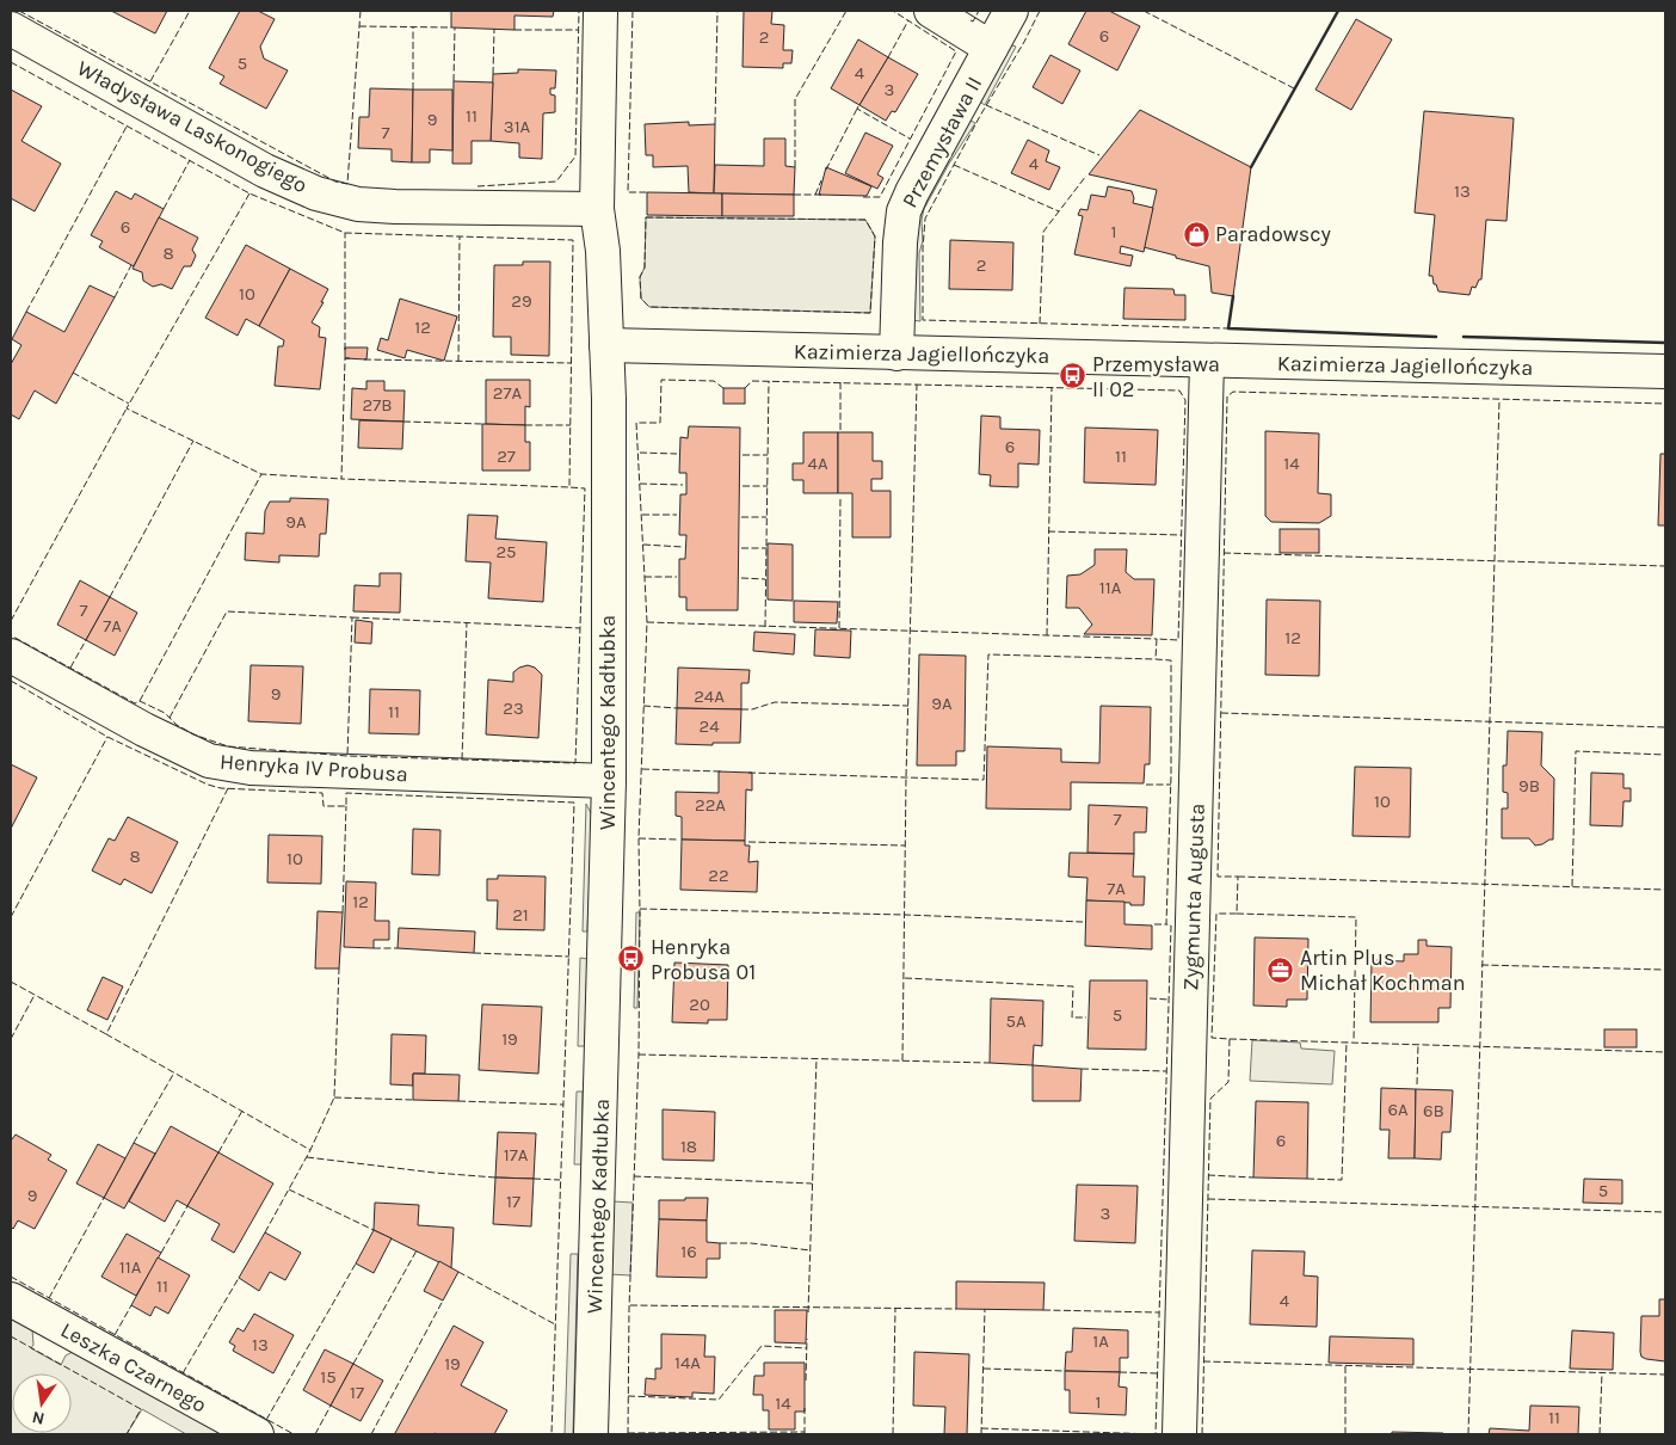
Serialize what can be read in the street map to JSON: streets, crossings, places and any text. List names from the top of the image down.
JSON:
{
  "streets": {
    "street": [
      "Władysława Laskonogiego",
      "Przemysława II",
      "Kazimierza Jagiellończyka",
      "Wincentego Kadłubka",
      "Henryka IV Probusa",
      "Zygmunta Augusta",
      "Leszka Czarnego"
    ]
  },
  "crossings": [
    ["Władysława Laskonogiego", "Wincentego Kadłubka"],
    ["Przemysława II", "Kazimierza Jagiellończyka"],
    ["Kazimierza Jagiellończyka", "Wincentego Kadłubka"],
    ["Kazimierza Jagiellończyka", "Zygmunta Augusta"],
    ["Wincentego Kadłubka", "Henryka IV Probusa"]
  ],
  "places": {
    "shop": ["Paradowscy"],
    "bus stop": ["Przemysława II 02", "Henryka Probusa 01"],
    "office": ["Artin Plus Michał Kochman"]
  },
  "house_numbers": [
    "6",
    "2",
    "5",
    "4",
    "3",
    "11",
    "9",
    "31A",
    "7",
    "4",
    "13",
    "6",
    "1",
    "8",
    "2",
    "10",
    "29",
    "12",
    "27A",
    "27B",
    "6",
    "27",
    "11",
    "4A",
    "14",
    "9A",
    "25",
    "11A",
    "7",
    "7A",
    "12",
    "9",
    "24A",
    "9A",
    "23",
    "11",
    "24",
    "9B",
    "10",
    "22A",
    "7",
    "8",
    "10",
    "22",
    "7A",
    "12",
    "21",
    "20",
    "5",
    "5A",
    "19",
    "6A",
    "6B",
    "6",
    "18",
    "17A",
    "5",
    "9",
    "17",
    "3",
    "16",
    "11A",
    "11",
    "4",
    "1A",
    "13",
    "14A",
    "19",
    "15",
    "17",
    "1",
    "14",
    "11"
  ],
  "north": "bottom"
}
